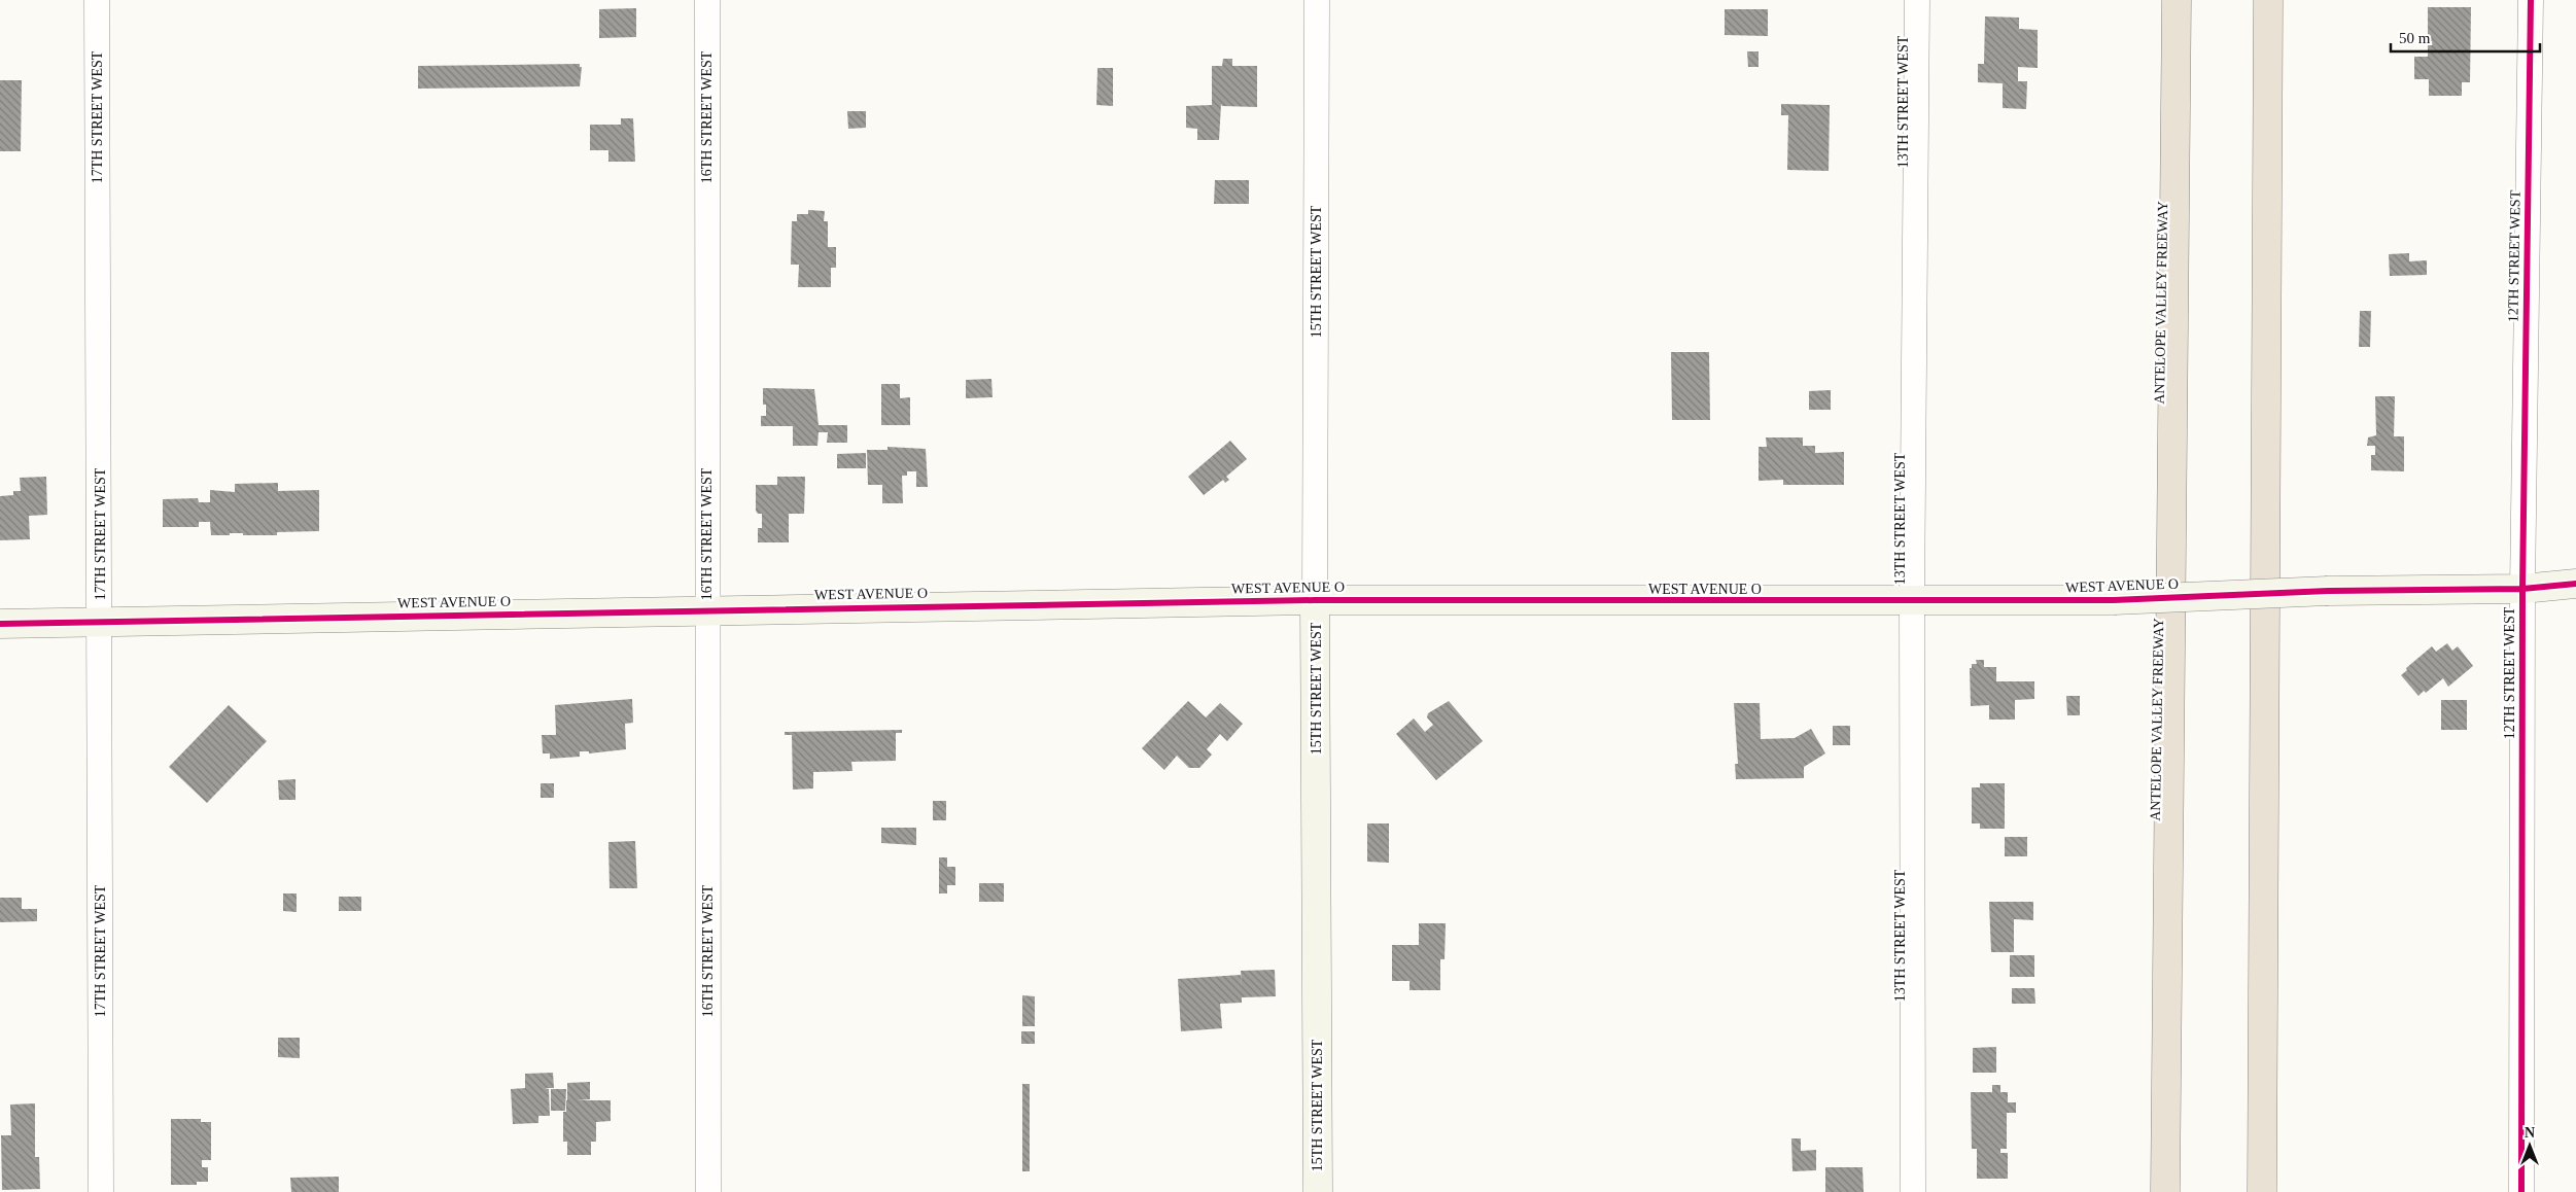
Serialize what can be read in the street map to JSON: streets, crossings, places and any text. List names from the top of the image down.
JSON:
{
  "streets": {
    "highway": ["ANTELOPE VALLEY FREEWAY"],
    "street": [
      "13TH STREET WEST",
      "17TH STREET WEST",
      "16TH STREET WEST",
      "12TH STREET WEST",
      "15TH STREET WEST",
      "WEST AVENUE O"
    ]
  },
  "crossings": [
    ["13TH STREET WEST", "WEST AVENUE O"],
    ["17TH STREET WEST", "WEST AVENUE O"],
    ["16TH STREET WEST", "WEST AVENUE O"],
    ["12TH STREET WEST", "WEST AVENUE O"],
    ["15TH STREET WEST", "WEST AVENUE O"]
  ],
  "scale_bar": "50 m",
  "north": "top"
}
